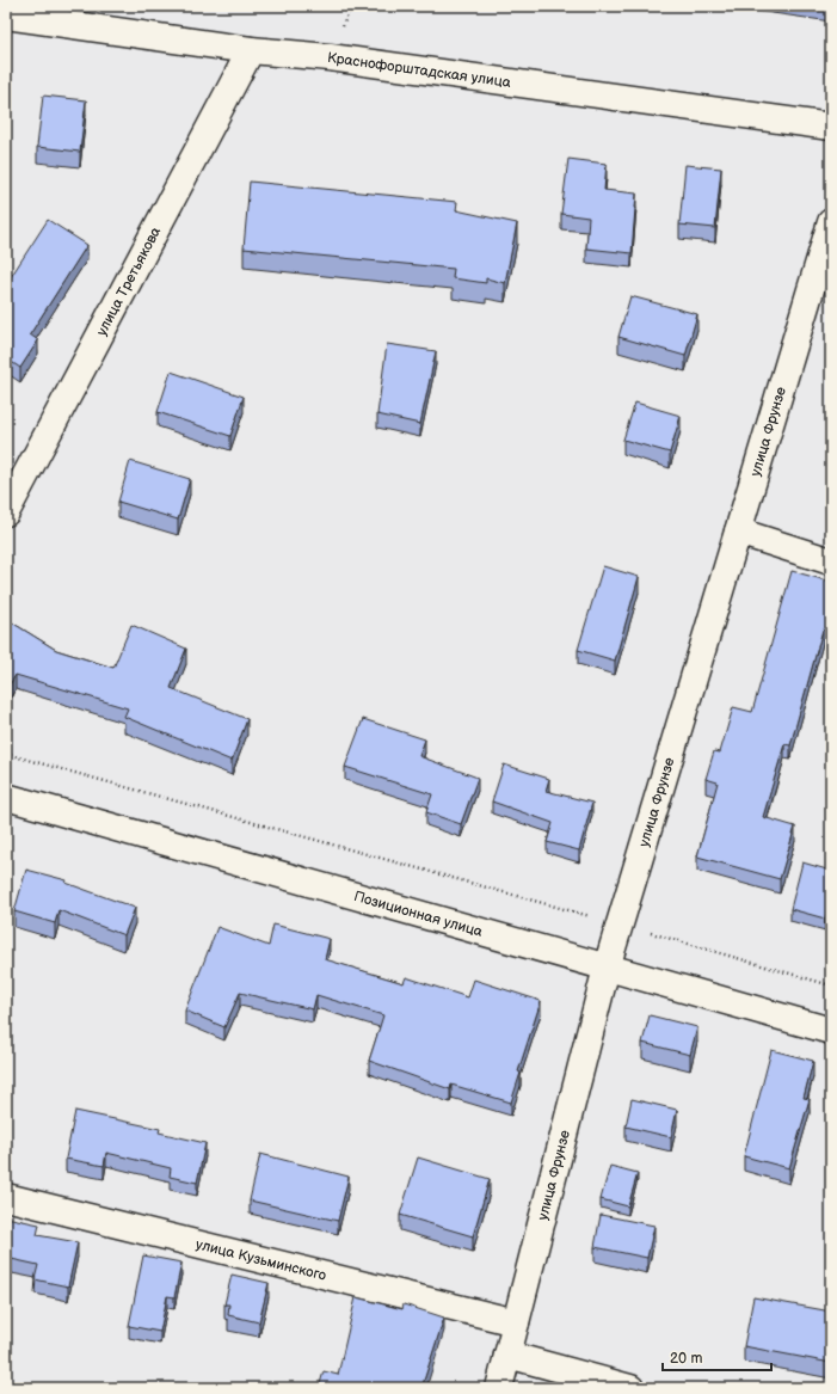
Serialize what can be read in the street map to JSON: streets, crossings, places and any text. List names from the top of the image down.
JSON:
{
  "streets": {
    "street": [
      "Краснофорштадская улица",
      "улица Третьякова",
      "улица Фрунзе",
      "Позиционная улица",
      "улица Кузьминского"
    ]
  },
  "crossings": [
    ["Краснофорштадская улица", "улица Третьякова"],
    ["улица Фрунзе", "Позиционная улица"],
    ["улица Фрунзе", "улица Кузьминского"]
  ],
  "scale_bar": "20 m"
}
